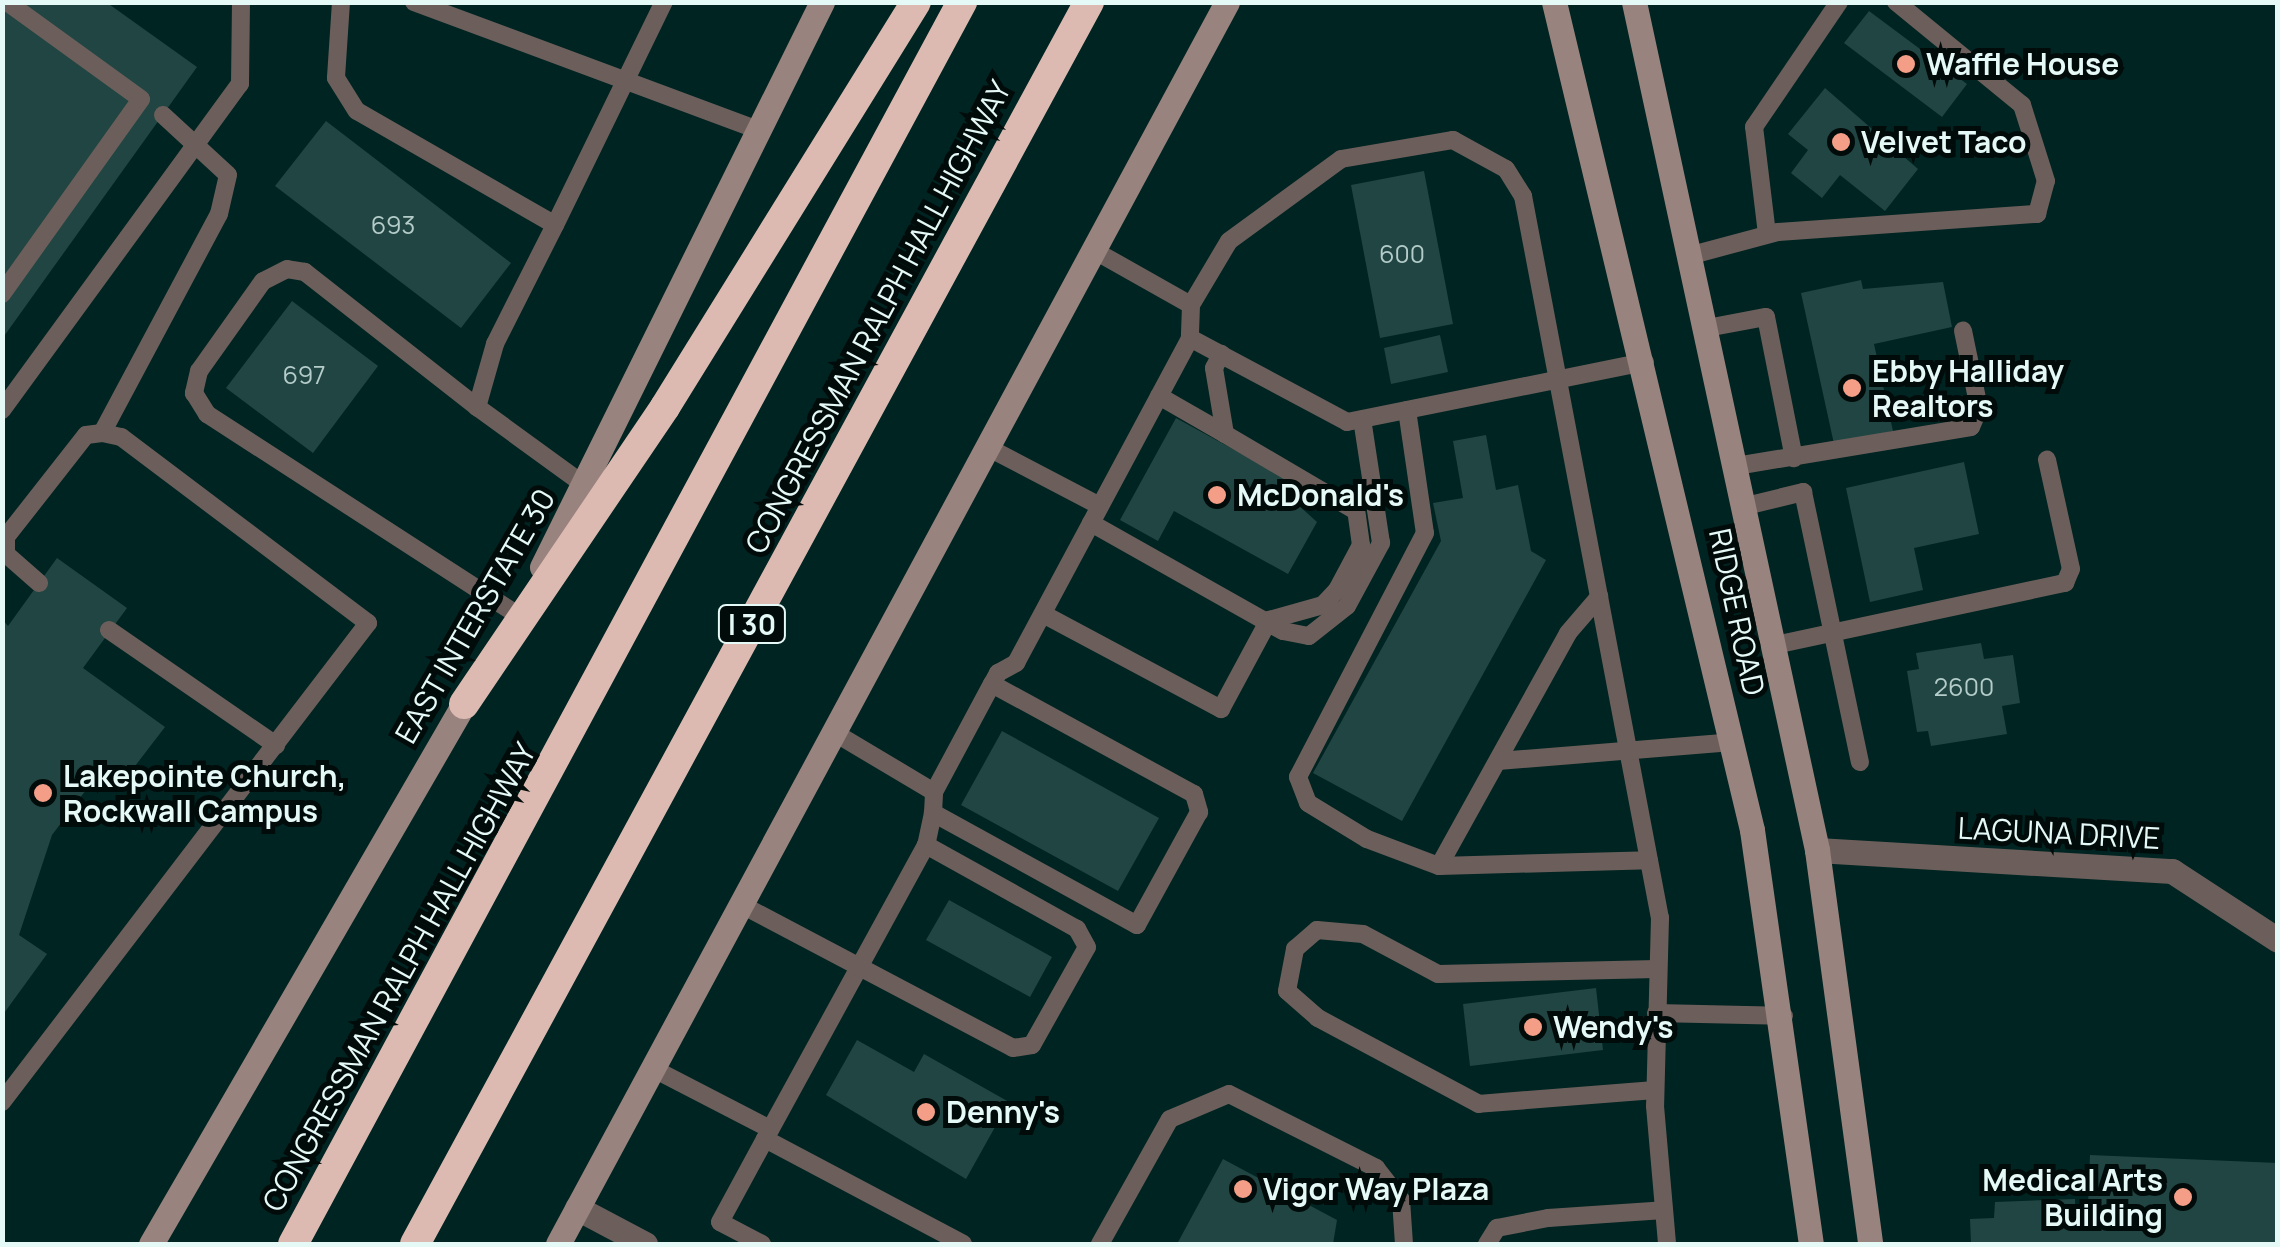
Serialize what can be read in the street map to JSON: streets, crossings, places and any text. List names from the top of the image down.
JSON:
{
  "streets": {
    "highway": ["CONGRESSMAN RALPH HALL HIGHWAY", "I 30"],
    "main road": ["RIDGE ROAD", "EAST INTERSTATE 30"],
    "street": ["LAGUNA DRIVE"]
  },
  "crossings": [
    ["RIDGE ROAD", "LAGUNA DRIVE"]
  ],
  "places": [
    "Waffle House",
    "Velvet Taco",
    "Ebby Halliday Realtors",
    "McDonald's",
    "Lakepointe Church, Rockwall Campus",
    "Wendy's",
    "Denny's",
    "Vigor Way Plaza",
    "Medical Arts Building"
  ],
  "house_numbers": [
    "693",
    "600",
    "697",
    "2600"
  ]
}
